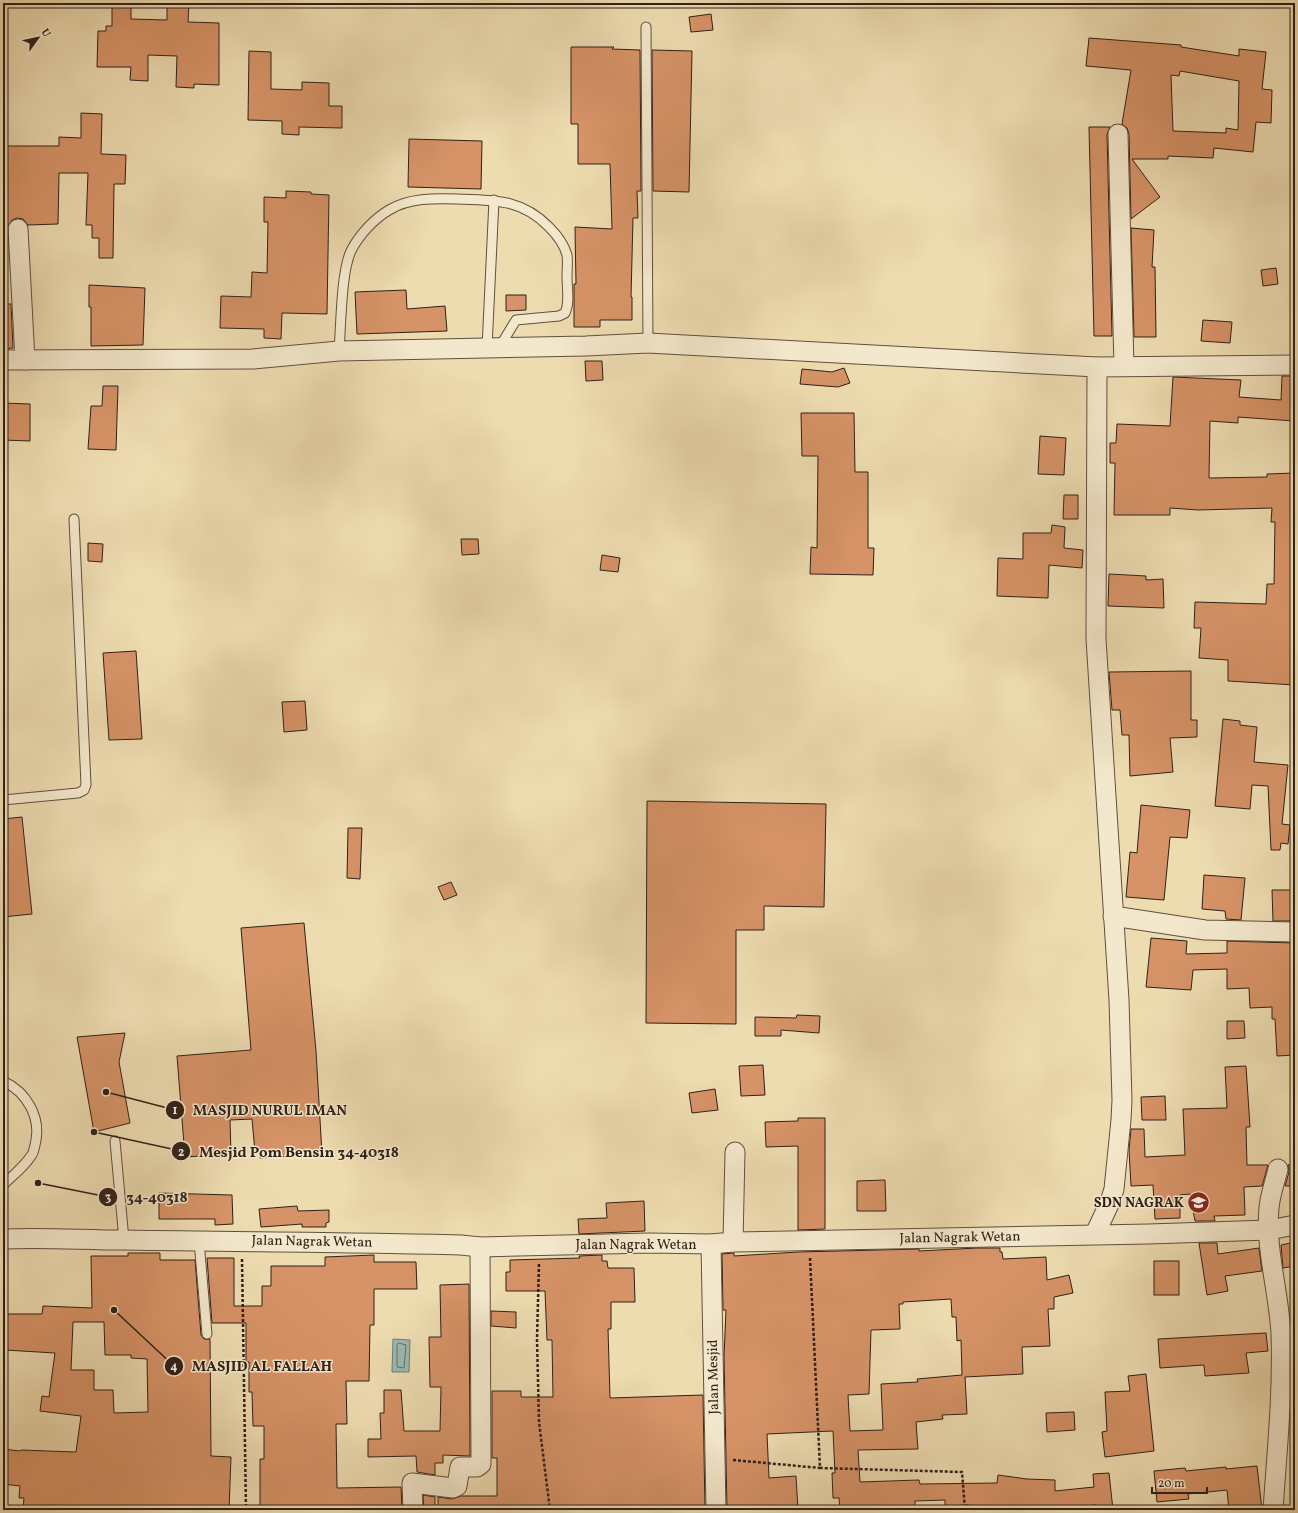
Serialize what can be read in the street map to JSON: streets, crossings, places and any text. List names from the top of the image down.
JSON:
{
  "streets": {
    "street": ["Jalan Nagrak Wetan", "Jalan Mesjid"]
  },
  "crossings": [
    ["Jalan Nagrak Wetan", "Jalan Mesjid"]
  ],
  "places": {
    "other": [
      "MASJID NURUL IMAN",
      "Mesjid Pom Bensin 34-40318",
      "34-40318",
      "MASJID AL FALLAH"
    ],
    "school or university": ["SDN NAGRAK"]
  },
  "scale_bar": "20 m",
  "north": "top right"
}
